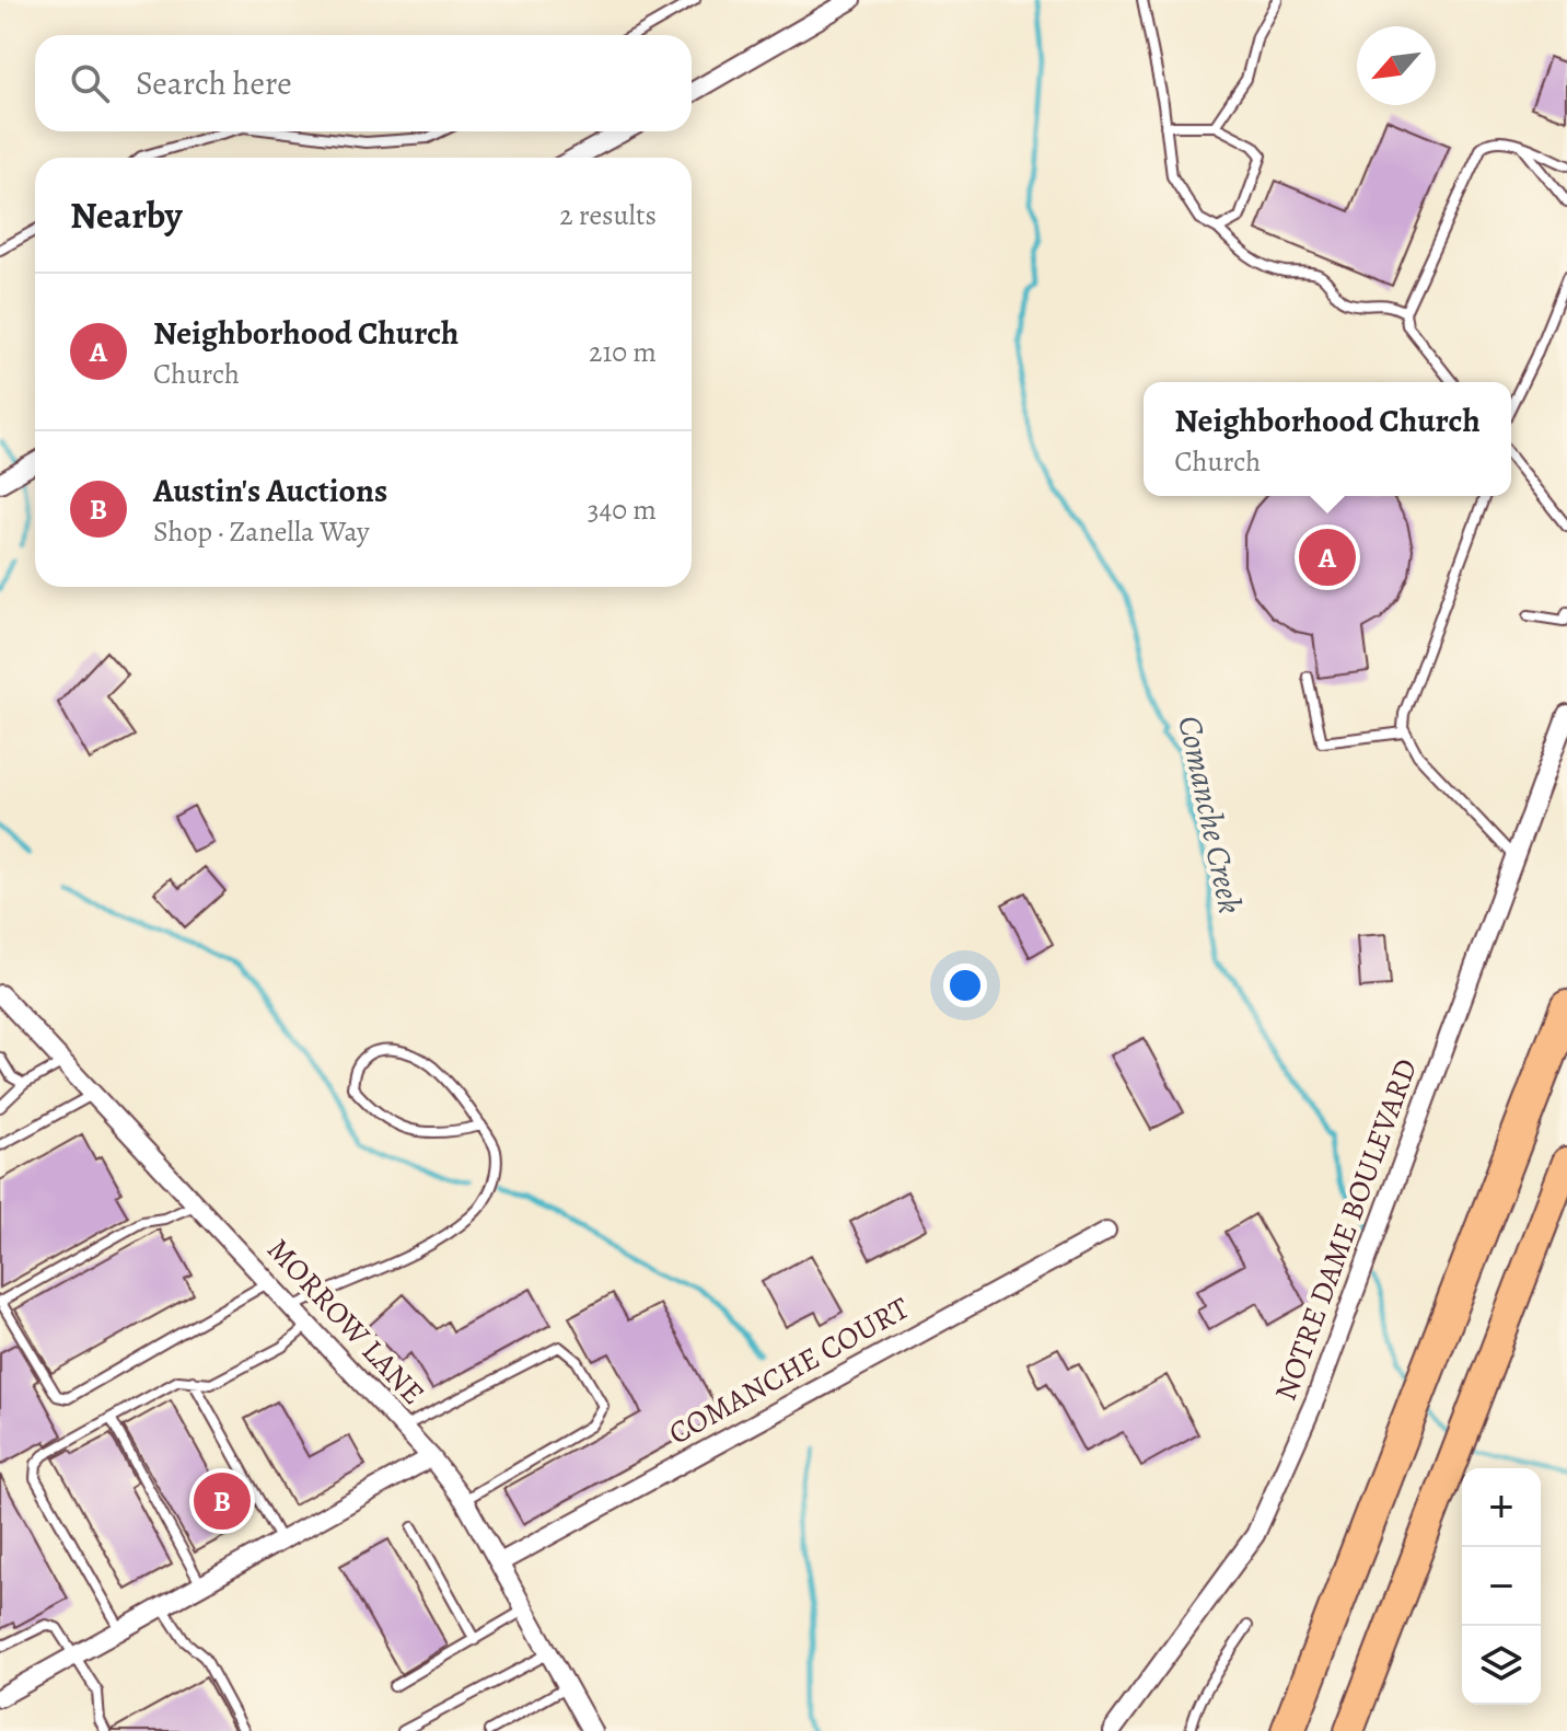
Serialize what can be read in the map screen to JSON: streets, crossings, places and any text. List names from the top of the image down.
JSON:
{
  "streets": {
    "street": ["NOTRE DAME BOULEVARD", "MORROW LANE", "COMANCHE COURT"]
  },
  "crossings": [
    ["MORROW LANE", "COMANCHE COURT"]
  ],
  "water": ["Comanche Creek"],
  "north": "bottom left",
  "page": {
    "search": "Search here",
    "heading": ["Nearby", "2 results"],
    "list": [
      {
        "mark": "A",
        "name": "Neighborhood Church",
        "note": "Church",
        "value": "210 m"
      },
      {
        "mark": "B",
        "name": "Austin's Auctions",
        "note": "Shop · Zanella Way",
        "value": "340 m"
      }
    ],
    "popup": ["Neighborhood Church", "Church"],
    "pins": ["A", "B"],
    "map_buttons": ["+", "−"]
  }
}
